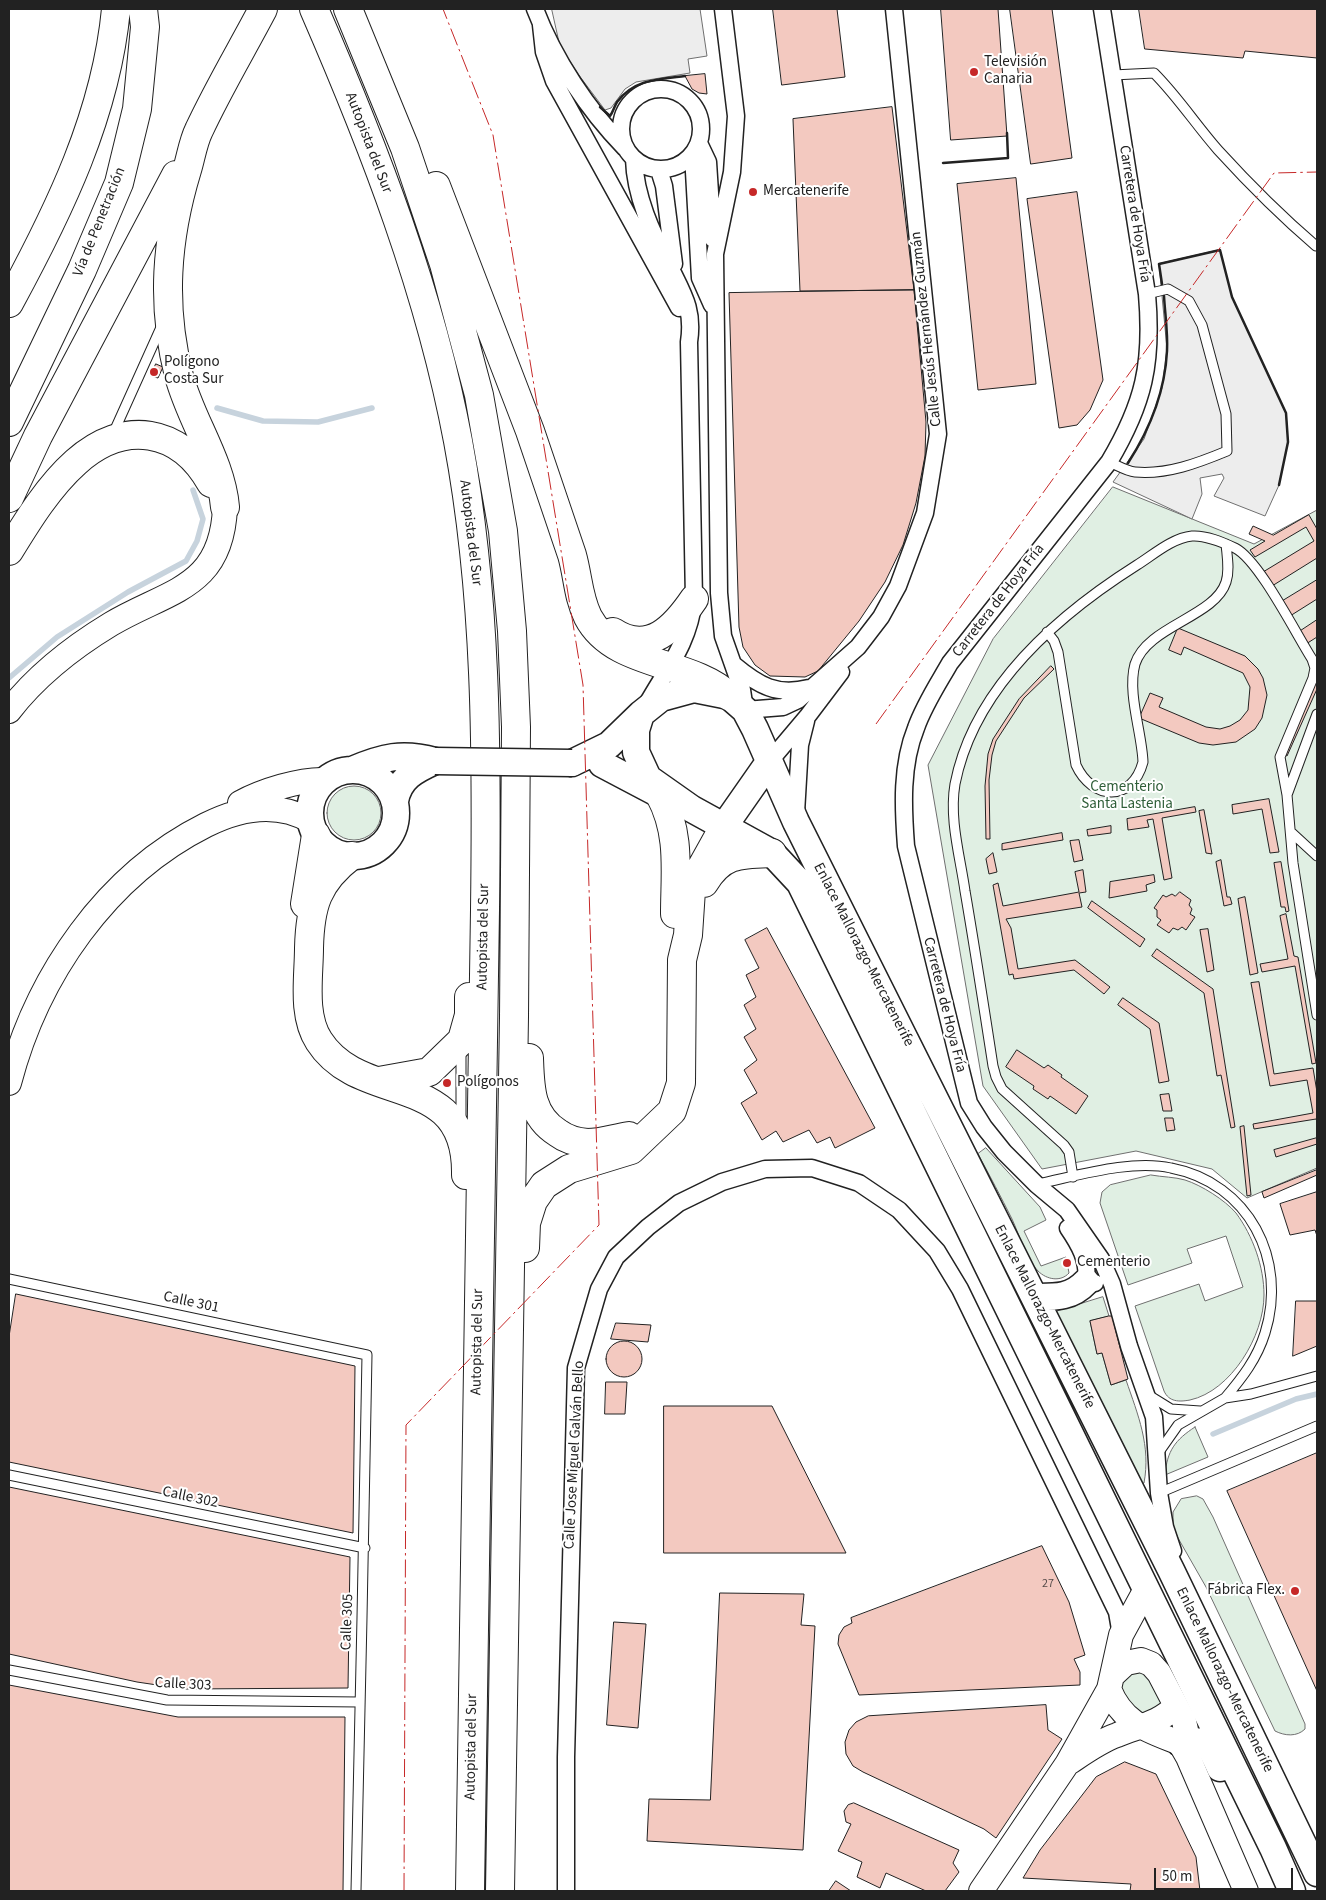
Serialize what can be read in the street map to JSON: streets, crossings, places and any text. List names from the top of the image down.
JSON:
{
  "streets": {
    "highway": ["Autopista del Sur", "Vía de Penetración"],
    "main road": ["Enlace Mallorazgo-Mercatenerife"],
    "street": ["Carretera de Hoya Fría", "Calle Jesús Hernández Guzmán", "Calle Jose Miguel Galván Bello"],
    "lane": [
      "Calle 301",
      "Calle 302",
      "Calle 305",
      "Calle 303"
    ]
  },
  "crossings": [
    ["Carretera de Hoya Fría", "Enlace Mallorazgo-Mercatenerife"],
    ["Calle Jesús Hernández Guzmán", "Enlace Mallorazgo-Mercatenerife"],
    ["Calle 301", "Calle 305"],
    ["Calle 302", "Calle 305"],
    ["Calle 305", "Calle 303"]
  ],
  "parks": ["Cementerio Santa Lastenia"],
  "places": [
    "Televisión Canaria",
    "Mercatenerife",
    "Polígono Costa Sur",
    "Polígonos",
    "Cementerio",
    "Fábrica Flex."
  ],
  "house_numbers": ["27"],
  "scale_bar": "50 m"
}
